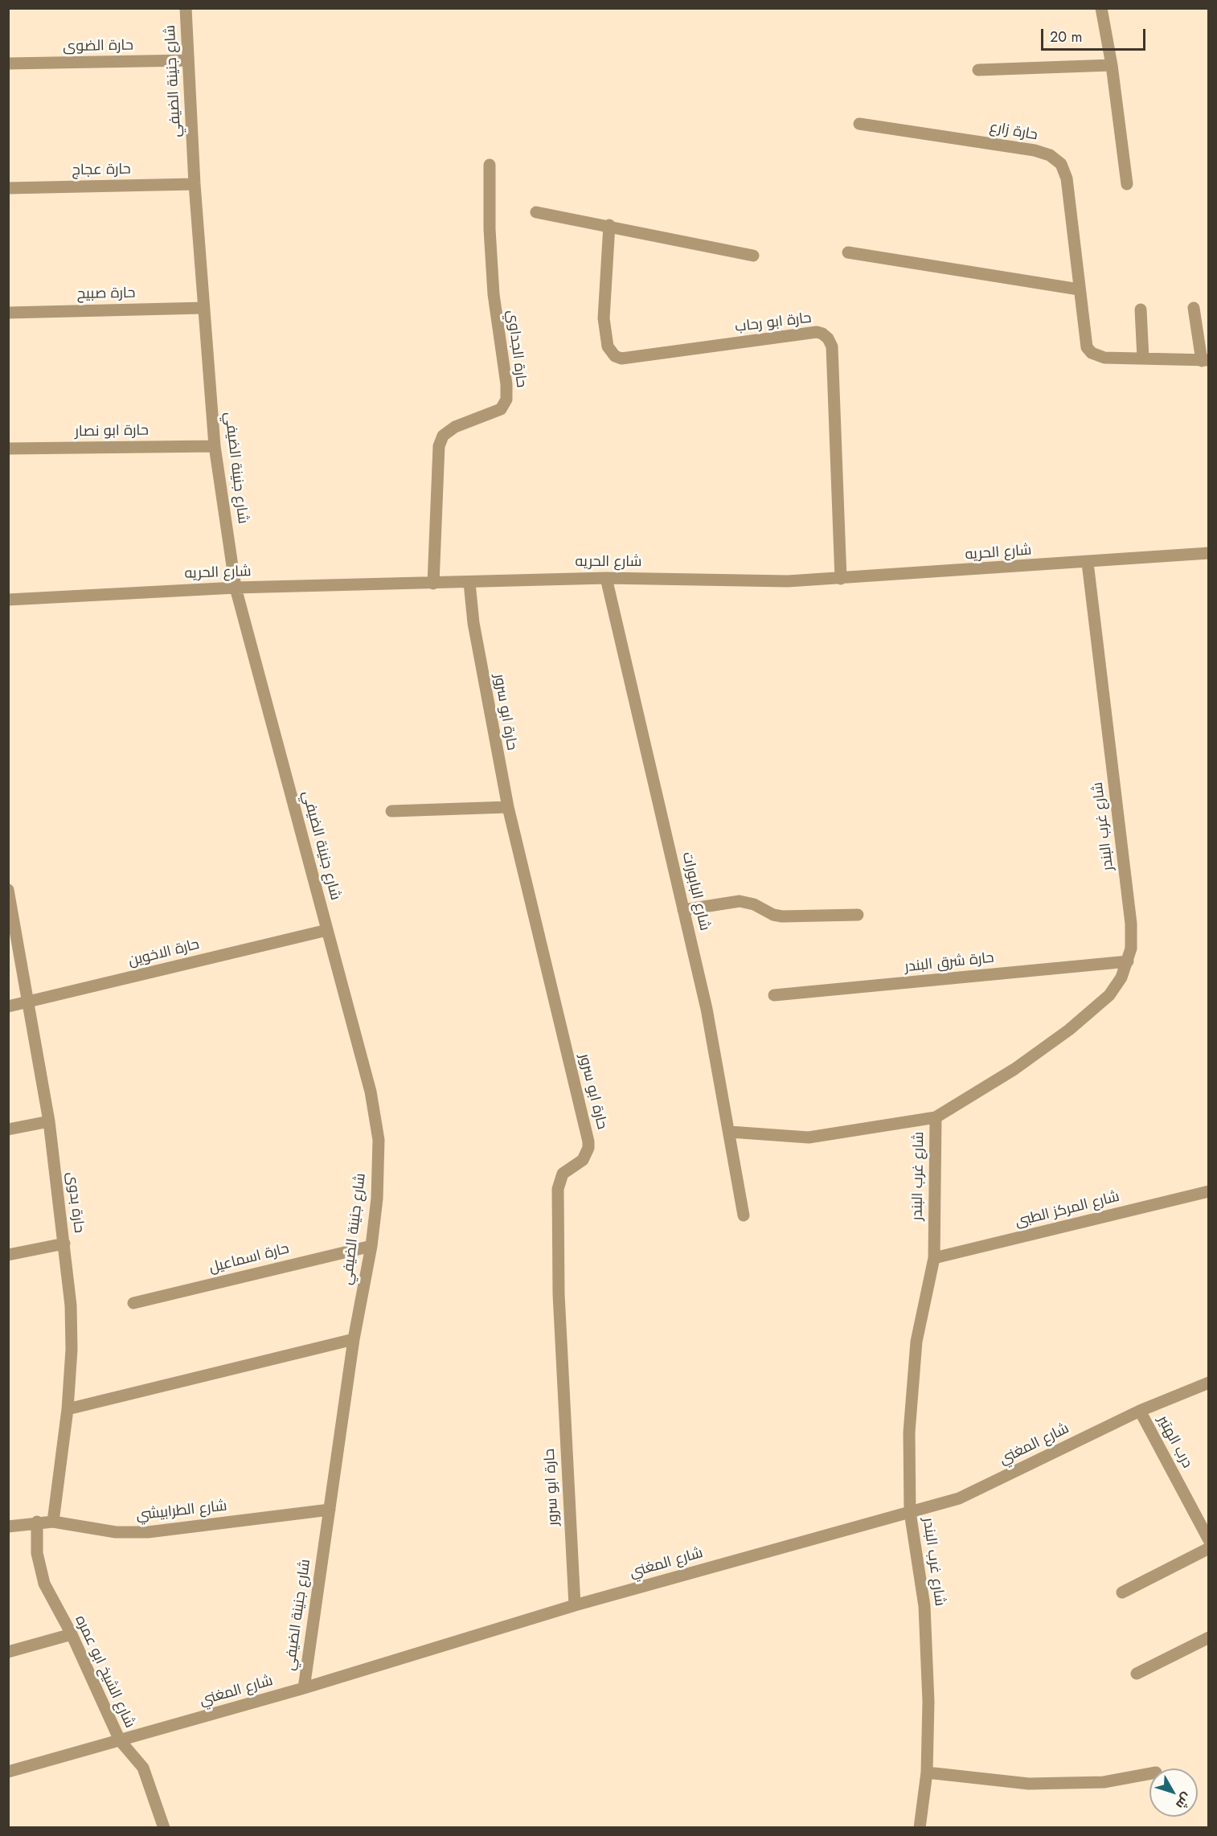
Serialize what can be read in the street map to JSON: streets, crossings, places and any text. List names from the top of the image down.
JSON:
{
  "streets": {
    "street": [
      "حارة الضوى",
      "شارع جنينة الضيفي",
      "حارة زارع",
      "حارة عجاج",
      "حارة صبيح",
      "حارة ابو رحاب",
      "حارة الجداوي",
      "حارة ابو نصار",
      "شارع الحريه",
      "حارة ابو سرور",
      "شارع غرب البندر",
      "شارع البابورات",
      "حارة الاخوين",
      "حارة شرق البندر",
      "حارة بدوى",
      "شارع المركز الطبى",
      "حارة اسماعيل",
      "درب الهتير",
      "شارع المغني",
      "شارع الطرابيشي",
      "شارع الشيخ ابو عمره"
    ]
  },
  "crossings": [
    ["حارة الضوى", "شارع جنينة الضيفي"],
    ["شارع جنينة الضيفي", "حارة عجاج"],
    ["شارع جنينة الضيفي", "حارة صبيح"],
    ["شارع جنينة الضيفي", "حارة ابو نصار"],
    ["شارع جنينة الضيفي", "شارع الحريه"],
    ["شارع جنينة الضيفي", "حارة الاخوين"],
    ["شارع جنينة الضيفي", "حارة اسماعيل"],
    ["شارع جنينة الضيفي", "شارع المغني"],
    ["شارع جنينة الضيفي", "شارع الطرابيشي"],
    ["حارة ابو رحاب", "شارع الحريه"],
    ["حارة الجداوي", "شارع الحريه"],
    ["شارع الحريه", "حارة ابو سرور"],
    ["شارع الحريه", "شارع غرب البندر"],
    ["شارع الحريه", "شارع البابورات"],
    ["حارة ابو سرور", "شارع المغني"],
    ["شارع غرب البندر", "حارة شرق البندر"],
    ["شارع غرب البندر", "شارع المركز الطبى"],
    ["شارع غرب البندر", "شارع المغني"],
    ["حارة الاخوين", "حارة بدوى"],
    ["حارة بدوى", "شارع الطرابيشي"],
    ["درب الهتير", "شارع المغني"],
    ["شارع المغني", "شارع الشيخ ابو عمره"],
    ["شارع الطرابيشي", "شارع الشيخ ابو عمره"]
  ],
  "scale_bar": "20 m",
  "north": "bottom right"
}
